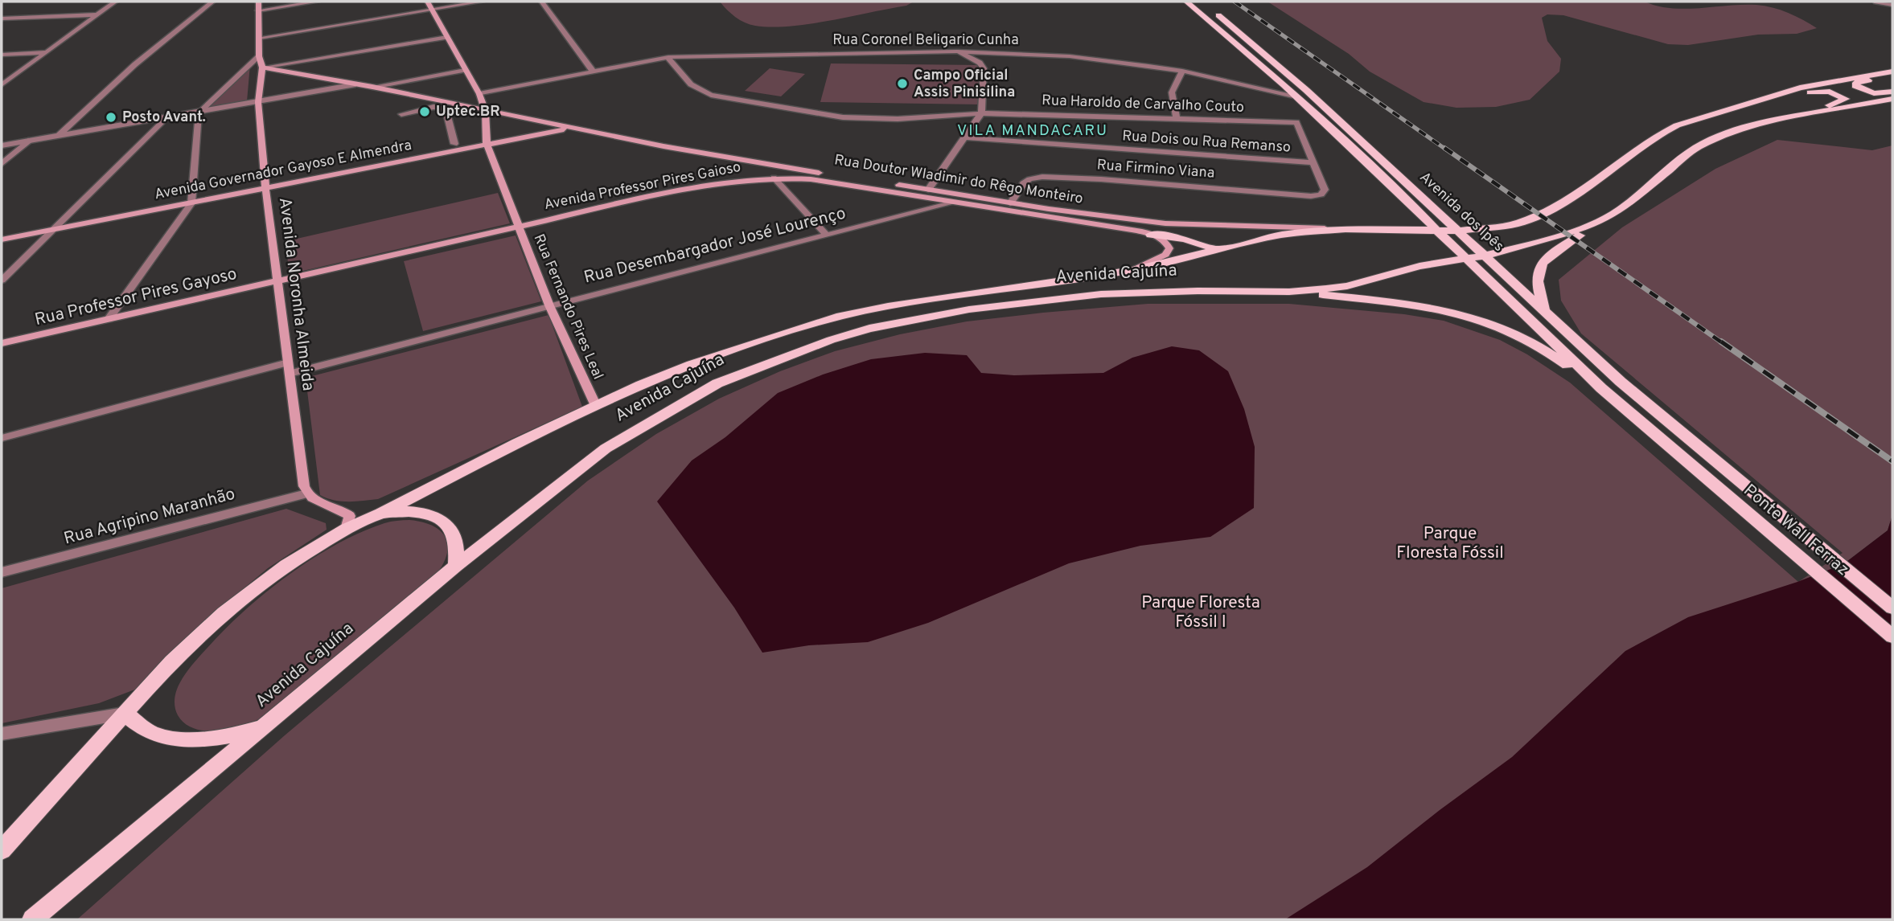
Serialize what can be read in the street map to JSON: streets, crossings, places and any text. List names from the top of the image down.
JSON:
{
  "streets": {
    "main road": [
      "Avenida Governador Gayoso E Almendra",
      "Rua Doutor Wladimir do Rêgo Monteiro",
      "Avenida Professor Pires Gaioso",
      "Avenida dos Ipês",
      "Avenida Cajuína",
      "Avenida Noronha Almeida",
      "Rua Professor Pires Gayoso",
      "Rua Fernando Pires Leal",
      "Ponte Wall Ferraz"
    ],
    "street": [
      "Rua Coronel Beligario Cunha",
      "Rua Haroldo de Carvalho Couto",
      "Rua Dois ou Rua Remanso",
      "Rua Firmino Viana",
      "Rua Desembargador José Lourenço",
      "Rua Agripino Maranhão"
    ]
  },
  "crossings": [
    ["Rua Coronel Beligario Cunha", "Rua Haroldo de Carvalho Couto"],
    ["Rua Coronel Beligario Cunha", "Avenida dos Ipês"],
    ["Rua Coronel Beligario Cunha", "Rua Fernando Pires Leal"],
    ["Rua Haroldo de Carvalho Couto", "Rua Dois ou Rua Remanso"],
    ["Rua Haroldo de Carvalho Couto", "Rua Firmino Viana"],
    ["Rua Dois ou Rua Remanso", "Rua Firmino Viana"],
    ["Rua Firmino Viana", "Rua Doutor Wladimir do Rêgo Monteiro"],
    ["Avenida Governador Gayoso E Almendra", "Rua Doutor Wladimir do Rêgo Monteiro"],
    ["Avenida Governador Gayoso E Almendra", "Avenida Noronha Almeida"],
    ["Avenida Governador Gayoso E Almendra", "Rua Fernando Pires Leal"],
    ["Rua Doutor Wladimir do Rêgo Monteiro", "Avenida Professor Pires Gaioso"],
    ["Rua Doutor Wladimir do Rêgo Monteiro", "Avenida Cajuína"],
    ["Rua Doutor Wladimir do Rêgo Monteiro", "Avenida Noronha Almeida"],
    ["Rua Doutor Wladimir do Rêgo Monteiro", "Rua Fernando Pires Leal"],
    ["Avenida Professor Pires Gaioso", "Rua Desembargador José Lourenço"],
    ["Avenida Professor Pires Gaioso", "Avenida Noronha Almeida"],
    ["Avenida Professor Pires Gaioso", "Rua Professor Pires Gayoso"],
    ["Avenida Professor Pires Gaioso", "Rua Fernando Pires Leal"],
    ["Avenida dos Ipês", "Avenida Cajuína"],
    ["Avenida dos Ipês", "Ponte Wall Ferraz"],
    ["Rua Desembargador José Lourenço", "Avenida Noronha Almeida"],
    ["Rua Desembargador José Lourenço", "Rua Fernando Pires Leal"],
    ["Avenida Cajuína", "Rua Fernando Pires Leal"],
    ["Avenida Noronha Almeida", "Rua Professor Pires Gayoso"],
    ["Avenida Noronha Almeida", "Rua Agripino Maranhão"]
  ],
  "districts": ["VILA MANDACARU"],
  "parks": ["Parque Floresta Fóssil", "Parque Floresta Fóssil I"],
  "places": ["Campo Oficial Assis Pinisilina", "Uptec.BR", "Posto Avant."]
}
